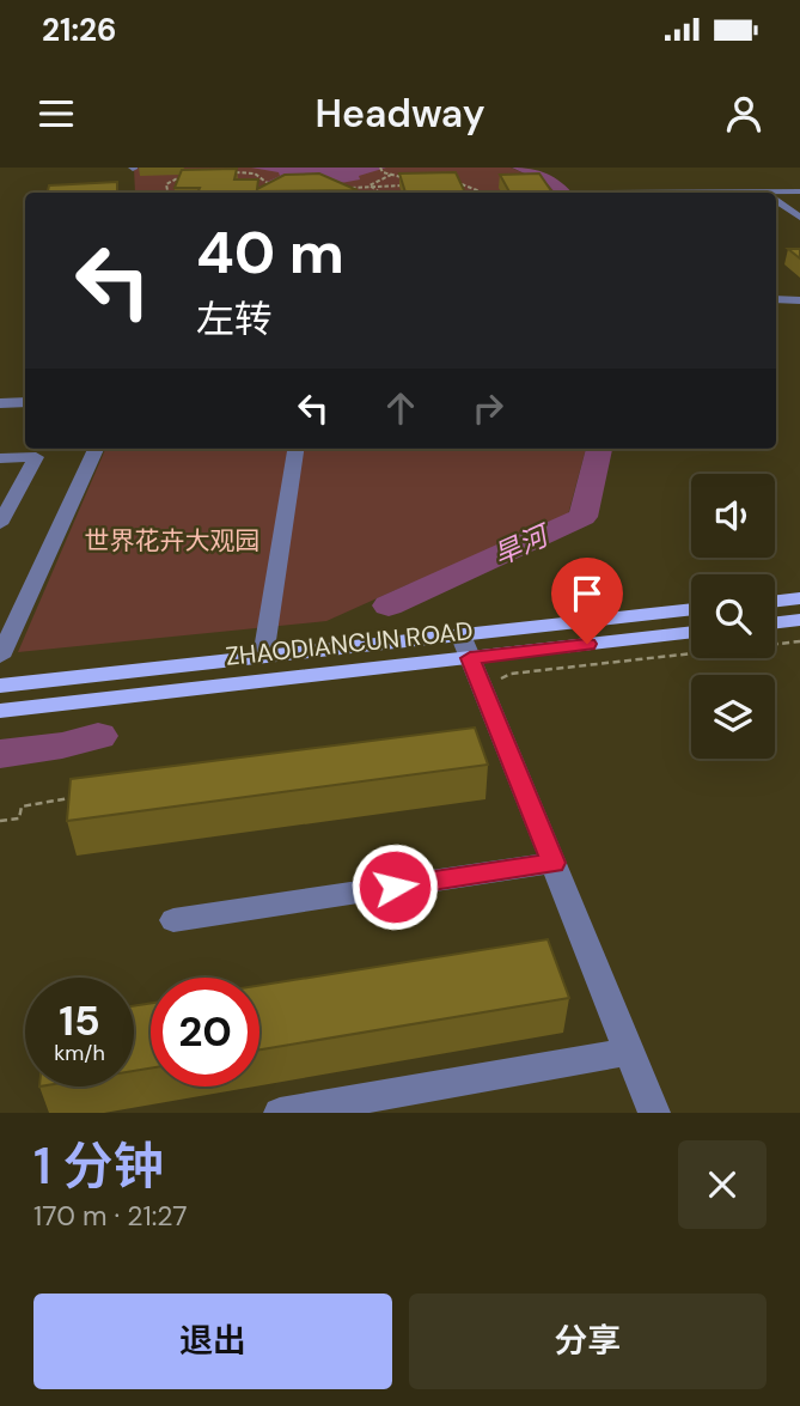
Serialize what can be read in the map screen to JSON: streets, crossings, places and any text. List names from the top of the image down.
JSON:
{
  "streets": {
    "main road": ["ZHAODIANCUN ROAD"]
  },
  "water": ["旱河"],
  "parks": ["世界花卉大观园"],
  "page": {
    "status": "21:26",
    "header": "Headway",
    "turn": ["40 m", "左转"],
    "speed": "15 km/h",
    "limit": "20",
    "heading": ["1 分钟", "170 m · 21:27"],
    "buttons": ["退出", "分享"]
  }
}
